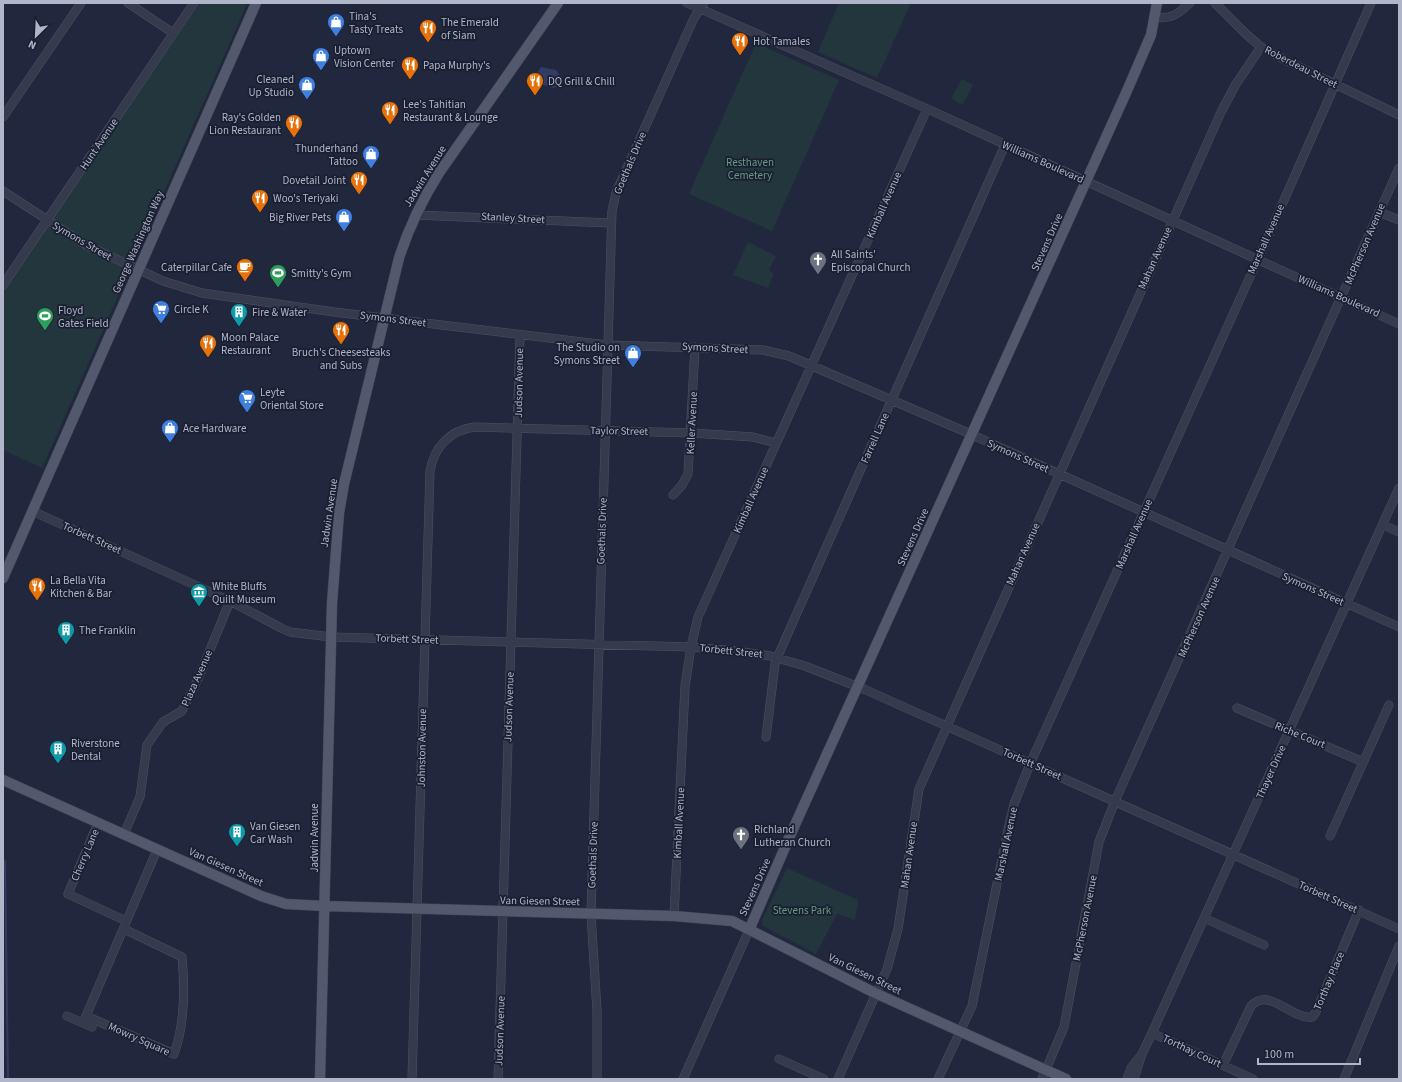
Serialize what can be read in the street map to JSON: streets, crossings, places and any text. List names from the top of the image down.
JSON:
{
  "streets": {
    "main road": [
      "Jadwin Avenue",
      "George Washington Way",
      "Stevens Drive",
      "Van Giesen Street"
    ],
    "street": [
      "Roberdeau Street",
      "Hunt Avenue",
      "Williams Boulevard",
      "Goethals Drive",
      "Kimball Avenue",
      "Stanley Street",
      "Marshall Avenue",
      "Symons Street",
      "McPherson Avenue",
      "Mahan Avenue",
      "Judson Avenue",
      "Keller Avenue",
      "Taylor Street",
      "Farrell Lane",
      "Torbett Street",
      "Plaza Avenue",
      "Riche Court",
      "Johnston Avenue",
      "Thayer Drive",
      "Cherry Lane",
      "Torthay Place",
      "Mowry Square",
      "Torthay Court"
    ]
  },
  "crossings": [
    ["Roberdeau Street", "Marshall Avenue"],
    ["Roberdeau Street", "Mahan Avenue"],
    ["Hunt Avenue", "Symons Street"],
    ["Williams Boulevard", "Goethals Drive"],
    ["Williams Boulevard", "Kimball Avenue"],
    ["Williams Boulevard", "Marshall Avenue"],
    ["Williams Boulevard", "Stevens Drive"],
    ["Williams Boulevard", "McPherson Avenue"],
    ["Williams Boulevard", "Mahan Avenue"],
    ["Williams Boulevard", "Farrell Lane"],
    ["Goethals Drive", "Stanley Street"],
    ["Goethals Drive", "Symons Street"],
    ["Goethals Drive", "Taylor Street"],
    ["Goethals Drive", "Torbett Street"],
    ["Goethals Drive", "Van Giesen Street"],
    ["Jadwin Avenue", "Stanley Street"],
    ["Jadwin Avenue", "Symons Street"],
    ["Jadwin Avenue", "Torbett Street"],
    ["Jadwin Avenue", "Van Giesen Street"],
    ["Kimball Avenue", "Symons Street"],
    ["Kimball Avenue", "Taylor Street"],
    ["Kimball Avenue", "Torbett Street"],
    ["Kimball Avenue", "Van Giesen Street"],
    ["Marshall Avenue", "Symons Street"],
    ["Marshall Avenue", "Torbett Street"],
    ["Marshall Avenue", "Van Giesen Street"],
    ["Symons Street", "George Washington Way"],
    ["Symons Street", "Stevens Drive"],
    ["Symons Street", "McPherson Avenue"],
    ["Symons Street", "Mahan Avenue"],
    ["Symons Street", "Judson Avenue"],
    ["Symons Street", "Keller Avenue"],
    ["Symons Street", "Farrell Lane"],
    ["Symons Street", "Thayer Drive"],
    ["George Washington Way", "Torbett Street"],
    ["Stevens Drive", "Torbett Street"],
    ["Stevens Drive", "Van Giesen Street"],
    ["McPherson Avenue", "Torbett Street"],
    ["McPherson Avenue", "Van Giesen Street"],
    ["Mahan Avenue", "Torbett Street"],
    ["Mahan Avenue", "Van Giesen Street"],
    ["Judson Avenue", "Taylor Street"],
    ["Judson Avenue", "Torbett Street"],
    ["Judson Avenue", "Van Giesen Street"],
    ["Keller Avenue", "Taylor Street"],
    ["Taylor Street", "Johnston Avenue"],
    ["Farrell Lane", "Torbett Street"],
    ["Torbett Street", "Plaza Avenue"],
    ["Torbett Street", "Johnston Avenue"],
    ["Torbett Street", "Thayer Drive"],
    ["Torbett Street", "Torthay Place"],
    ["Plaza Avenue", "Van Giesen Street"],
    ["Riche Court", "Thayer Drive"],
    ["Johnston Avenue", "Van Giesen Street"],
    ["Thayer Drive", "Torthay Court"],
    ["Cherry Lane", "Van Giesen Street"],
    ["Cherry Lane", "Mowry Square"],
    ["Torthay Place", "Torthay Court"]
  ],
  "parks": ["Resthaven Cemetery", "Stevens Park"],
  "places": {
    "shop": [
      "Tina's Tasty Treats",
      "Uptown Vision Center",
      "Cleaned Up Studio",
      "Thunderhand Tattoo",
      "Big River Pets",
      "The Studio on Symons Street",
      "Ace Hardware"
    ],
    "restaurant": [
      "The Emerald of Siam",
      "Hot Tamales",
      "Papa Murphy's",
      "DQ Grill & Chill",
      "Lee's Tahitian Restaurant & Lounge",
      "Ray's Golden Lion Restaurant",
      "Dovetail Joint",
      "Woo's Teriyaki",
      "Bruch's Cheesesteaks and Subs",
      "Moon Palace Restaurant",
      "La Bella Vita Kitchen & Bar"
    ],
    "church": ["All Saints' Episcopal Church", "Richland Lutheran Church"],
    "cafe": ["Caterpillar Cafe"],
    "sports": ["Smitty's Gym", "Floyd Gates Field"],
    "supermarket": ["Circle K", "Leyte Oriental Store"],
    "building": [
      "Fire & Water",
      "The Franklin",
      "Riverstone Dental",
      "Van Giesen Car Wash"
    ],
    "museum": ["White Bluffs Quilt Museum"]
  },
  "scale_bar": "100 m",
  "north": "bottom left"
}
